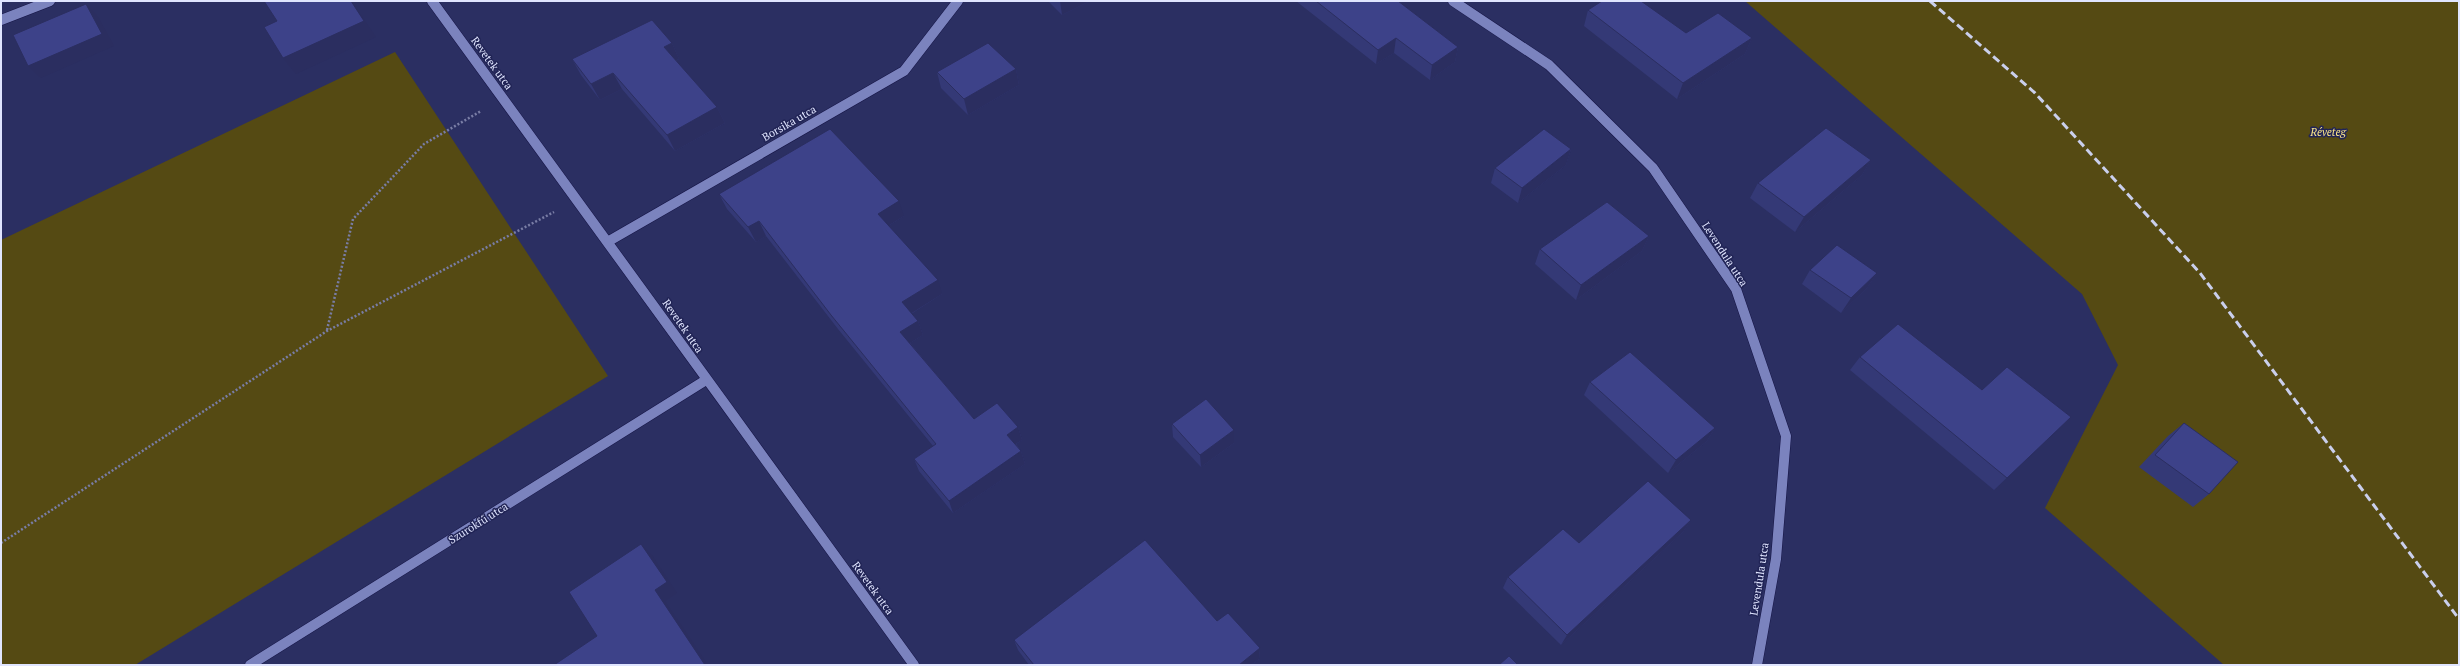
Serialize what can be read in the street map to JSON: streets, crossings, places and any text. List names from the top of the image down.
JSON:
{
  "streets": {
    "street": [
      "Revetek utca",
      "Borsika utca",
      "Levendula utca",
      "Szurokfű utca"
    ]
  },
  "crossings": [
    ["Revetek utca", "Borsika utca"],
    ["Revetek utca", "Szurokfű utca"]
  ],
  "parks": ["Réveteg"]
}
